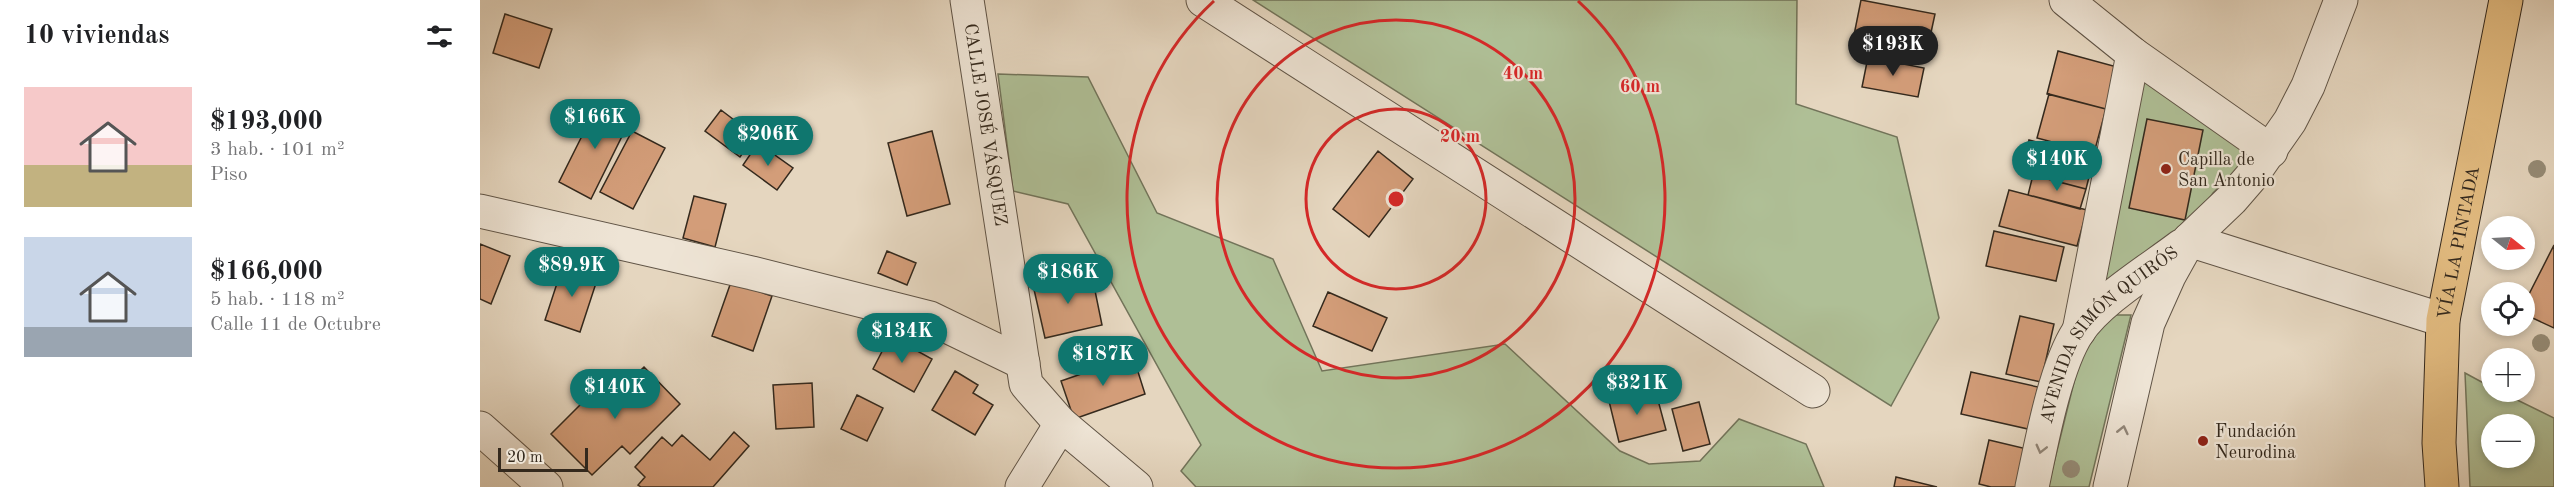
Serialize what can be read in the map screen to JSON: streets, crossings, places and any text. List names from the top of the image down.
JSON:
{
  "streets": {
    "main road": ["VÍA LA PINTADA"],
    "street": ["CALLE JOSÉ VÁSQUEZ", "AVENIDA SIMÓN QUIRÓS"]
  },
  "crossings": [
    ["VÍA LA PINTADA", "AVENIDA SIMÓN QUIRÓS"]
  ],
  "places": ["Capilla de San Antonio", "Fundación Neurodina"],
  "scale_bar": "20 m",
  "north": "right",
  "page": {
    "heading": "10 viviendas",
    "price": [
      "$193K",
      "$166K",
      "$206K",
      "$140K",
      "$89.9K",
      "$186K",
      "$134K",
      "$187K",
      "$321K",
      "$140K"
    ],
    "list": [
      {
        "name": "$193,000",
        "note": "3 hab. · 101 m² · Piso"
      },
      {
        "name": "$166,000",
        "note": "5 hab. · 118 m² · Calle 11 de Octubre"
      }
    ],
    "map_buttons": ["+", "−"],
    "scale": "20 m"
  },
  "rings": ["40 m", "60 m", "20 m"]
}
